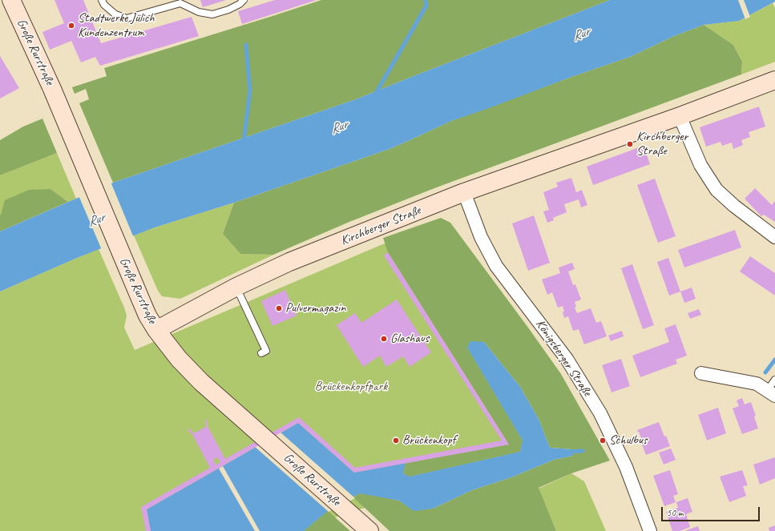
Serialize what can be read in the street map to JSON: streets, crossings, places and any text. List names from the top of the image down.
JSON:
{
  "streets": {
    "main road": ["Große Rurstraße", "Kirchberger Straße"],
    "street": ["Königsberger Straße"]
  },
  "crossings": [
    ["Große Rurstraße", "Kirchberger Straße"],
    ["Kirchberger Straße", "Königsberger Straße"]
  ],
  "water": ["Rur"],
  "parks": ["Brückenkopfpark"],
  "places": [
    "Stadtwerke Jülich Kundenzentrum",
    "Kirchberger Straße",
    "Pulvermagazin",
    "Glashaus",
    "Brückenkopf",
    "Schulbus"
  ],
  "scale_bar": "50 m"
}
